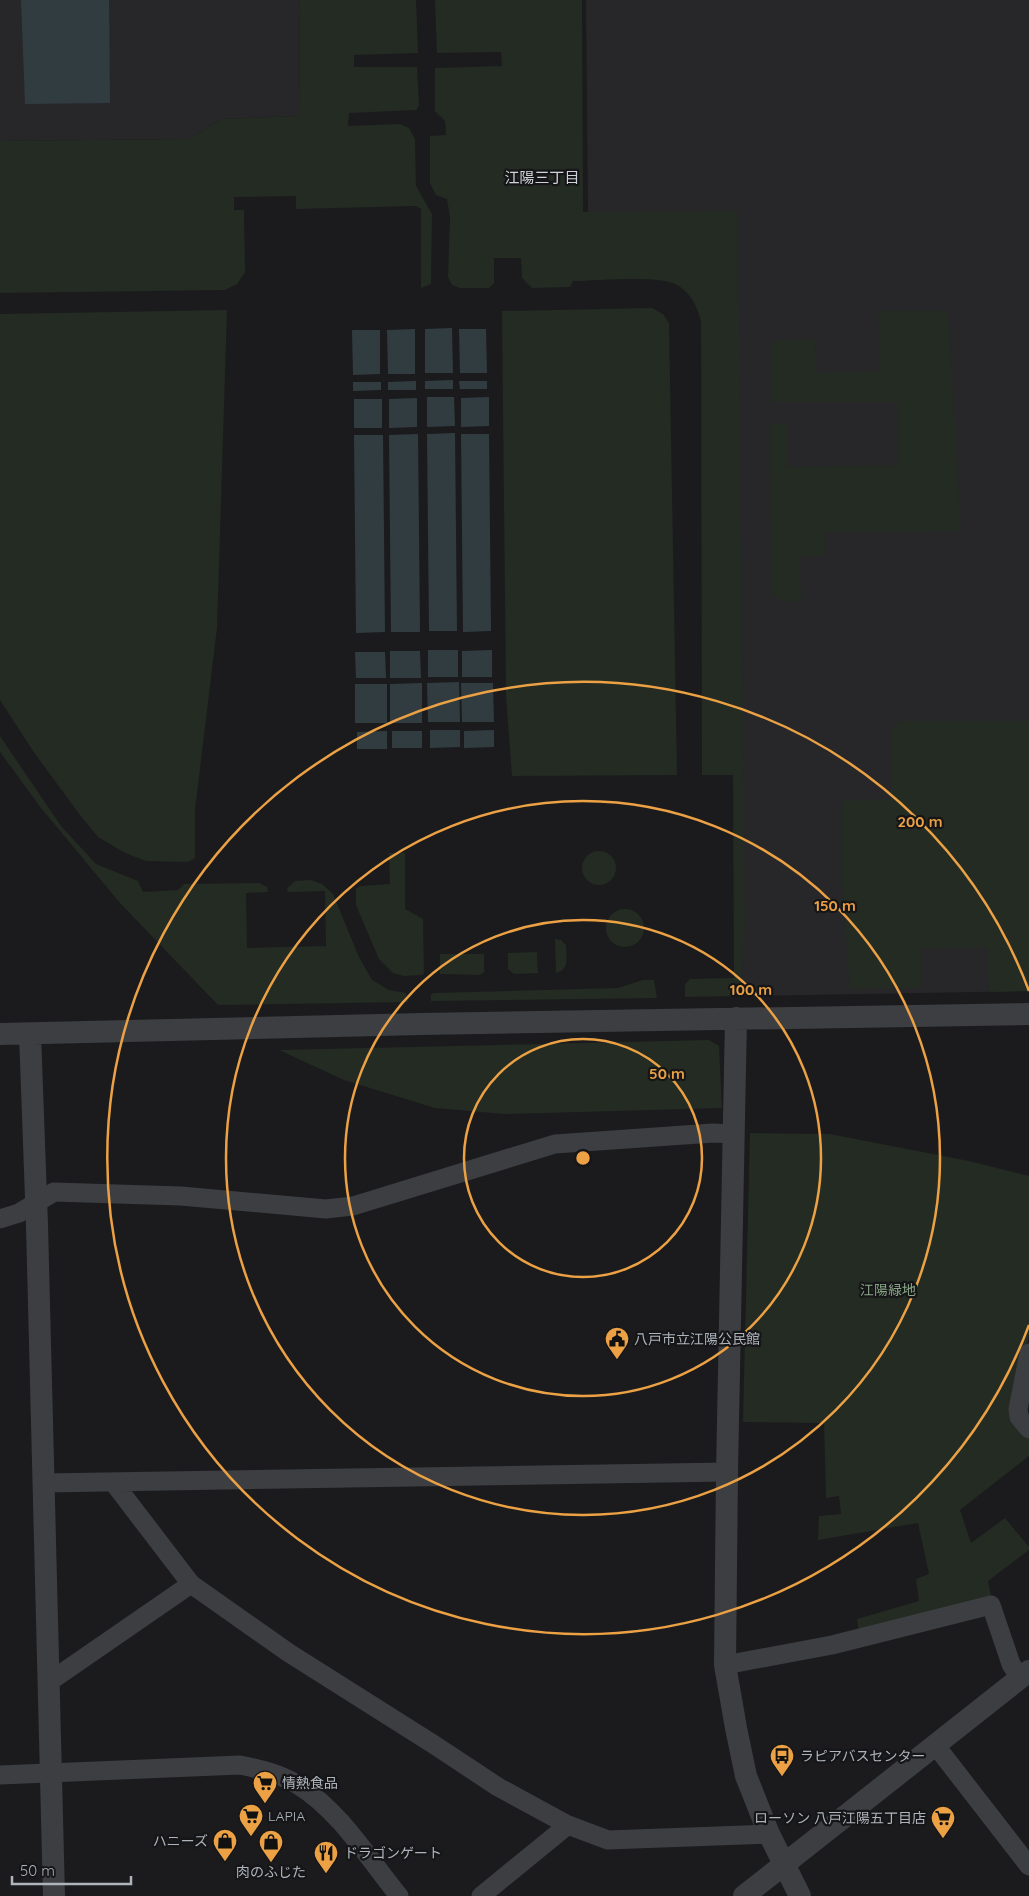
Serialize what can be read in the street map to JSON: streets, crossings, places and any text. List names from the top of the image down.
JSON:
{
  "districts": ["江陽三丁目"],
  "parks": ["江陽緑地"],
  "places": {
    "public building": ["八戸市立江陽公民館"],
    "bus stop": ["ラピアバスセンター"],
    "supermarket": ["情熱食品", "LAPIA", "ローソン 八戸江陽五丁目店"],
    "shop": ["ハニーズ", "肉のふじた"],
    "restaurant": ["ドラゴンゲート"]
  },
  "scale_bar": "50 m",
  "rings": [
    "200 m",
    "150 m",
    "100 m",
    "50 m"
  ]
}
